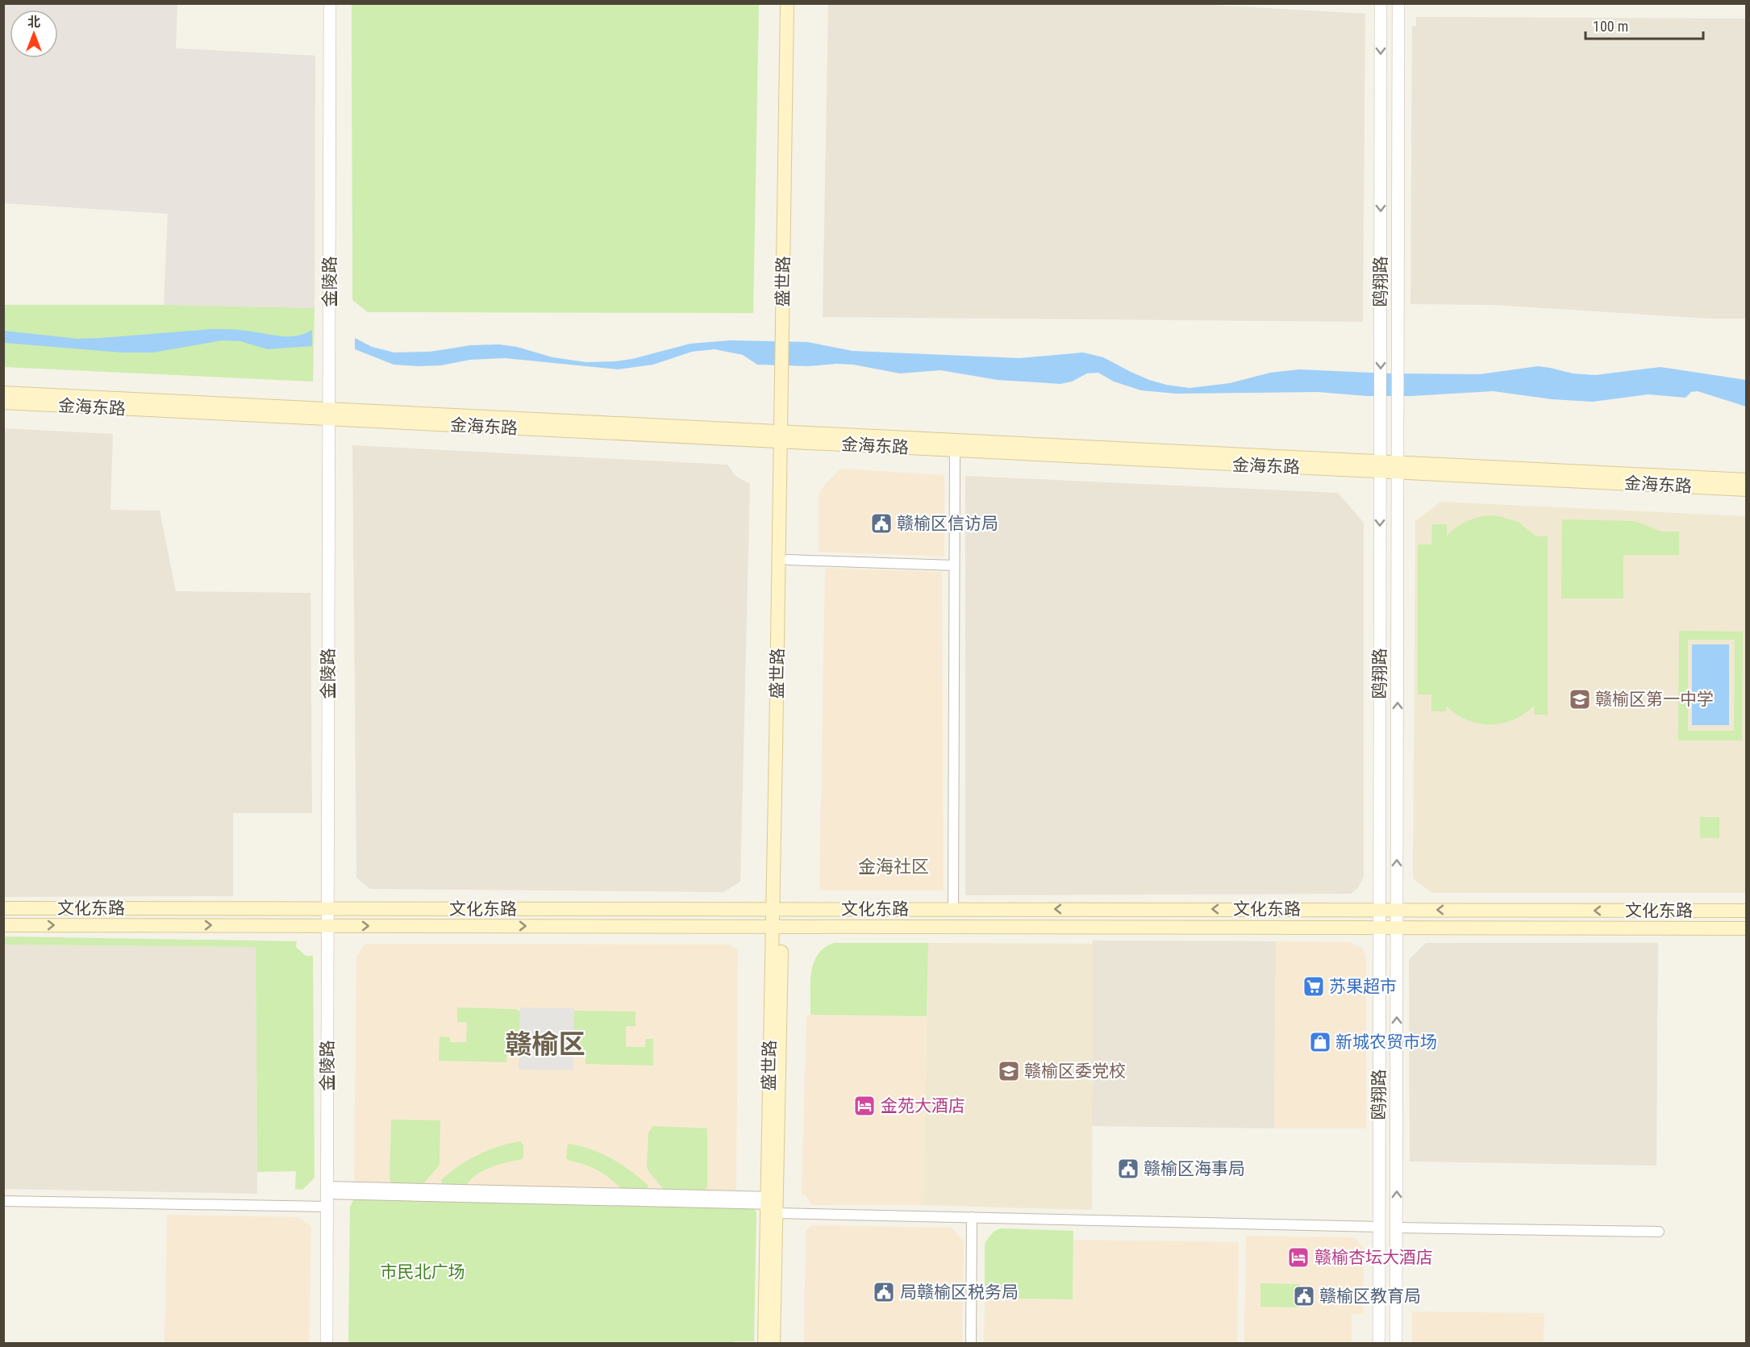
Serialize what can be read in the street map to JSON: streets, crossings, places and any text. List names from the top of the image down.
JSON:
{
  "streets": {
    "main road": ["盛世路", "金海东路", "文化东路"],
    "street": ["金陵路", "鸥翔路"]
  },
  "crossings": [
    ["金陵路", "金海东路"],
    ["金陵路", "文化东路"],
    ["盛世路", "金海东路"],
    ["盛世路", "文化东路"],
    ["鸥翔路", "金海东路"],
    ["鸥翔路", "文化东路"]
  ],
  "districts": ["金海社区", "赣榆区"],
  "parks": ["市民北广场"],
  "places": {
    "public building": [
      "赣榆区信访局",
      "赣榆区海事局",
      "局赣榆区税务局",
      "赣榆区教育局"
    ],
    "school or university": ["赣榆区第一中学", "赣榆区委党校"],
    "supermarket": ["苏果超市"],
    "shop": ["新城农贸市场"],
    "hotel": ["金苑大酒店", "赣榆杏坛大酒店"]
  },
  "scale_bar": "100 m",
  "north": "top"
}
